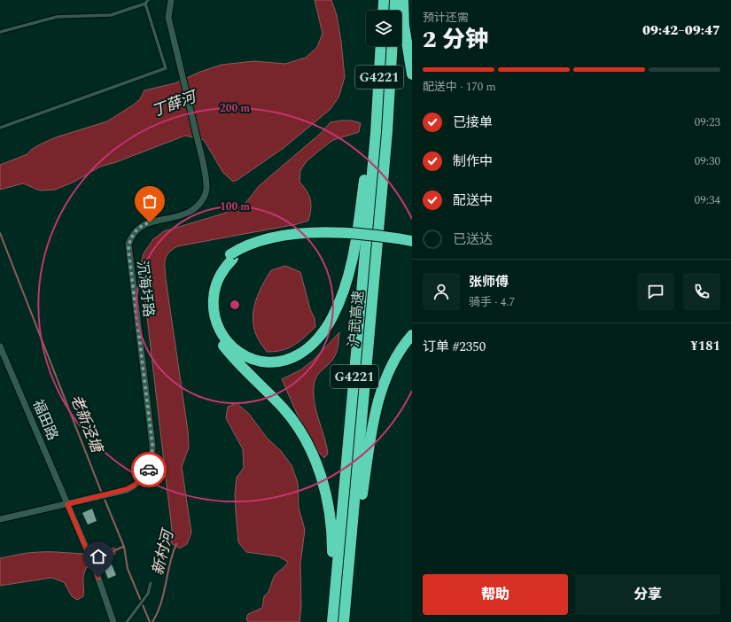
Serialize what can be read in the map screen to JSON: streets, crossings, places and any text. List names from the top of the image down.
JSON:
{
  "streets": {
    "highway": ["G4221", "沪武高速"],
    "street": ["沉海圩路", "福田路"]
  },
  "crossings": [
    ["沉海圩路", "福田路"]
  ],
  "water": ["丁薛河", "老新泾塘", "新村河"],
  "page": {
    "heading": ["2 分钟", "预计还需", "09:42–09:47"],
    "panel": [
      "张师傅",
      "骑手 · 4.7",
      "订单 #2350",
      "¥181"
    ],
    "bar": "配送中 · 170 m",
    "list": [
      ["已接单", "09:23"],
      ["制作中", "09:30"],
      ["配送中", "09:34"],
      "已送达"
    ],
    "buttons": ["帮助", "分享"]
  },
  "rings": ["200 m", "100 m"]
}
